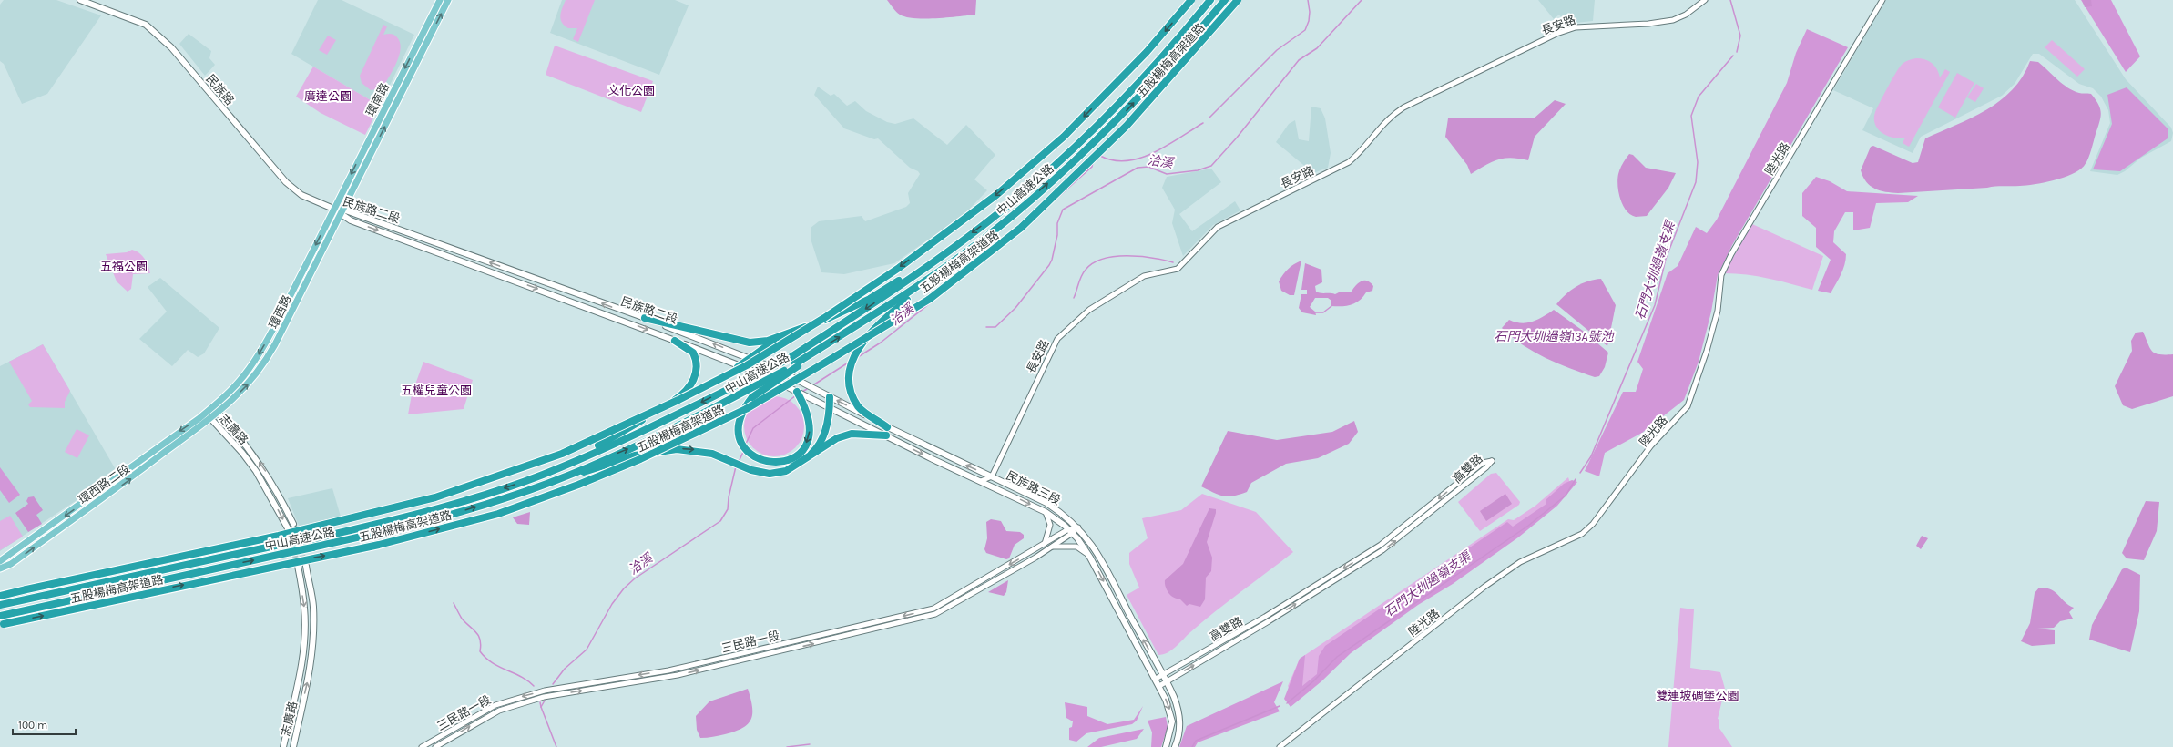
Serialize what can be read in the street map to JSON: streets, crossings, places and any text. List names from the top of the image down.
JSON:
{
  "streets": {
    "highway": ["五股楊梅高架道路", "中山高速公路"],
    "main road": [
      "民族路",
      "環南路",
      "民族路二段",
      "環西路",
      "志廣路",
      "環西路二段",
      "民族路三段"
    ],
    "street": [
      "長安路",
      "陸光路",
      "高雙路",
      "三民路一段"
    ]
  },
  "crossings": [
    ["長安路", "民族路三段"],
    ["民族路", "環南路"],
    ["民族路", "民族路二段"],
    ["民族路", "環西路"],
    ["環南路", "民族路二段"],
    ["環南路", "環西路"],
    ["民族路二段", "環西路"],
    ["民族路二段", "民族路三段"],
    ["環西路", "志廣路"],
    ["環西路", "環西路二段"],
    ["志廣路", "環西路二段"],
    ["高雙路", "民族路三段"],
    ["民族路三段", "三民路一段"]
  ],
  "water": ["洽溪", "石門大圳過嶺支渠", "石門大圳過嶺13A號池"],
  "parks": [
    "文化公園",
    "廣達公園",
    "五福公園",
    "五權兒童公園",
    "雙連坡碉堡公園"
  ],
  "scale_bar": "100 m"
}
